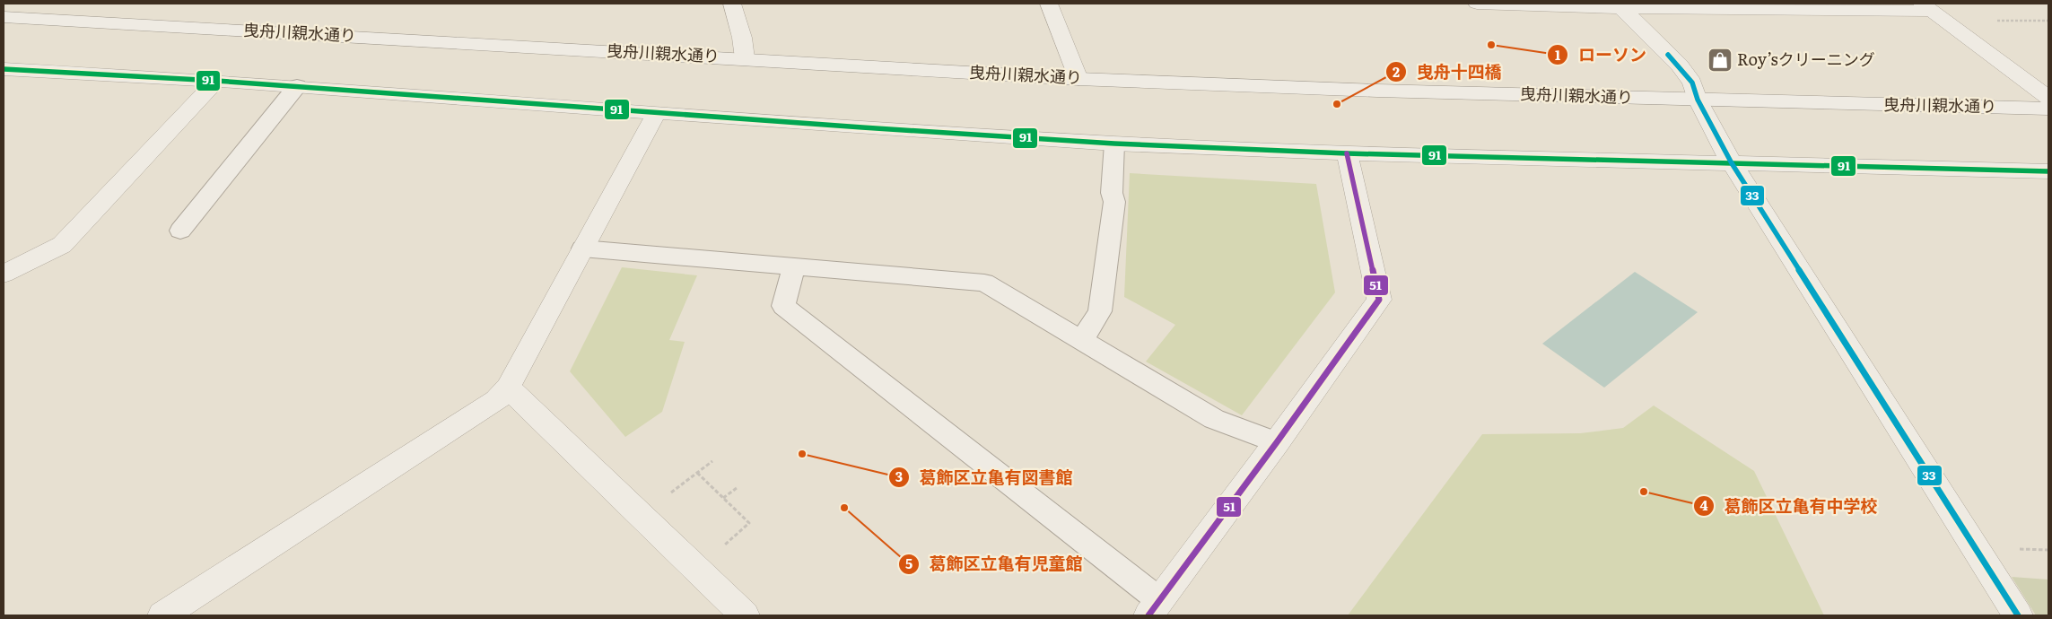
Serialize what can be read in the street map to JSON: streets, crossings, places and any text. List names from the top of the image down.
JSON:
{
  "streets": {
    "street": ["曳舟川親水通り"]
  },
  "places": {
    "other": [
      "ローソン",
      "曳舟十四橋",
      "葛飾区立亀有図書館",
      "葛飾区立亀有中学校",
      "葛飾区立亀有児童館"
    ],
    "shop": ["Roy’sクリーニング"]
  },
  "lines": ["transit line 33", "transit line 91", "transit line 51"]
}
